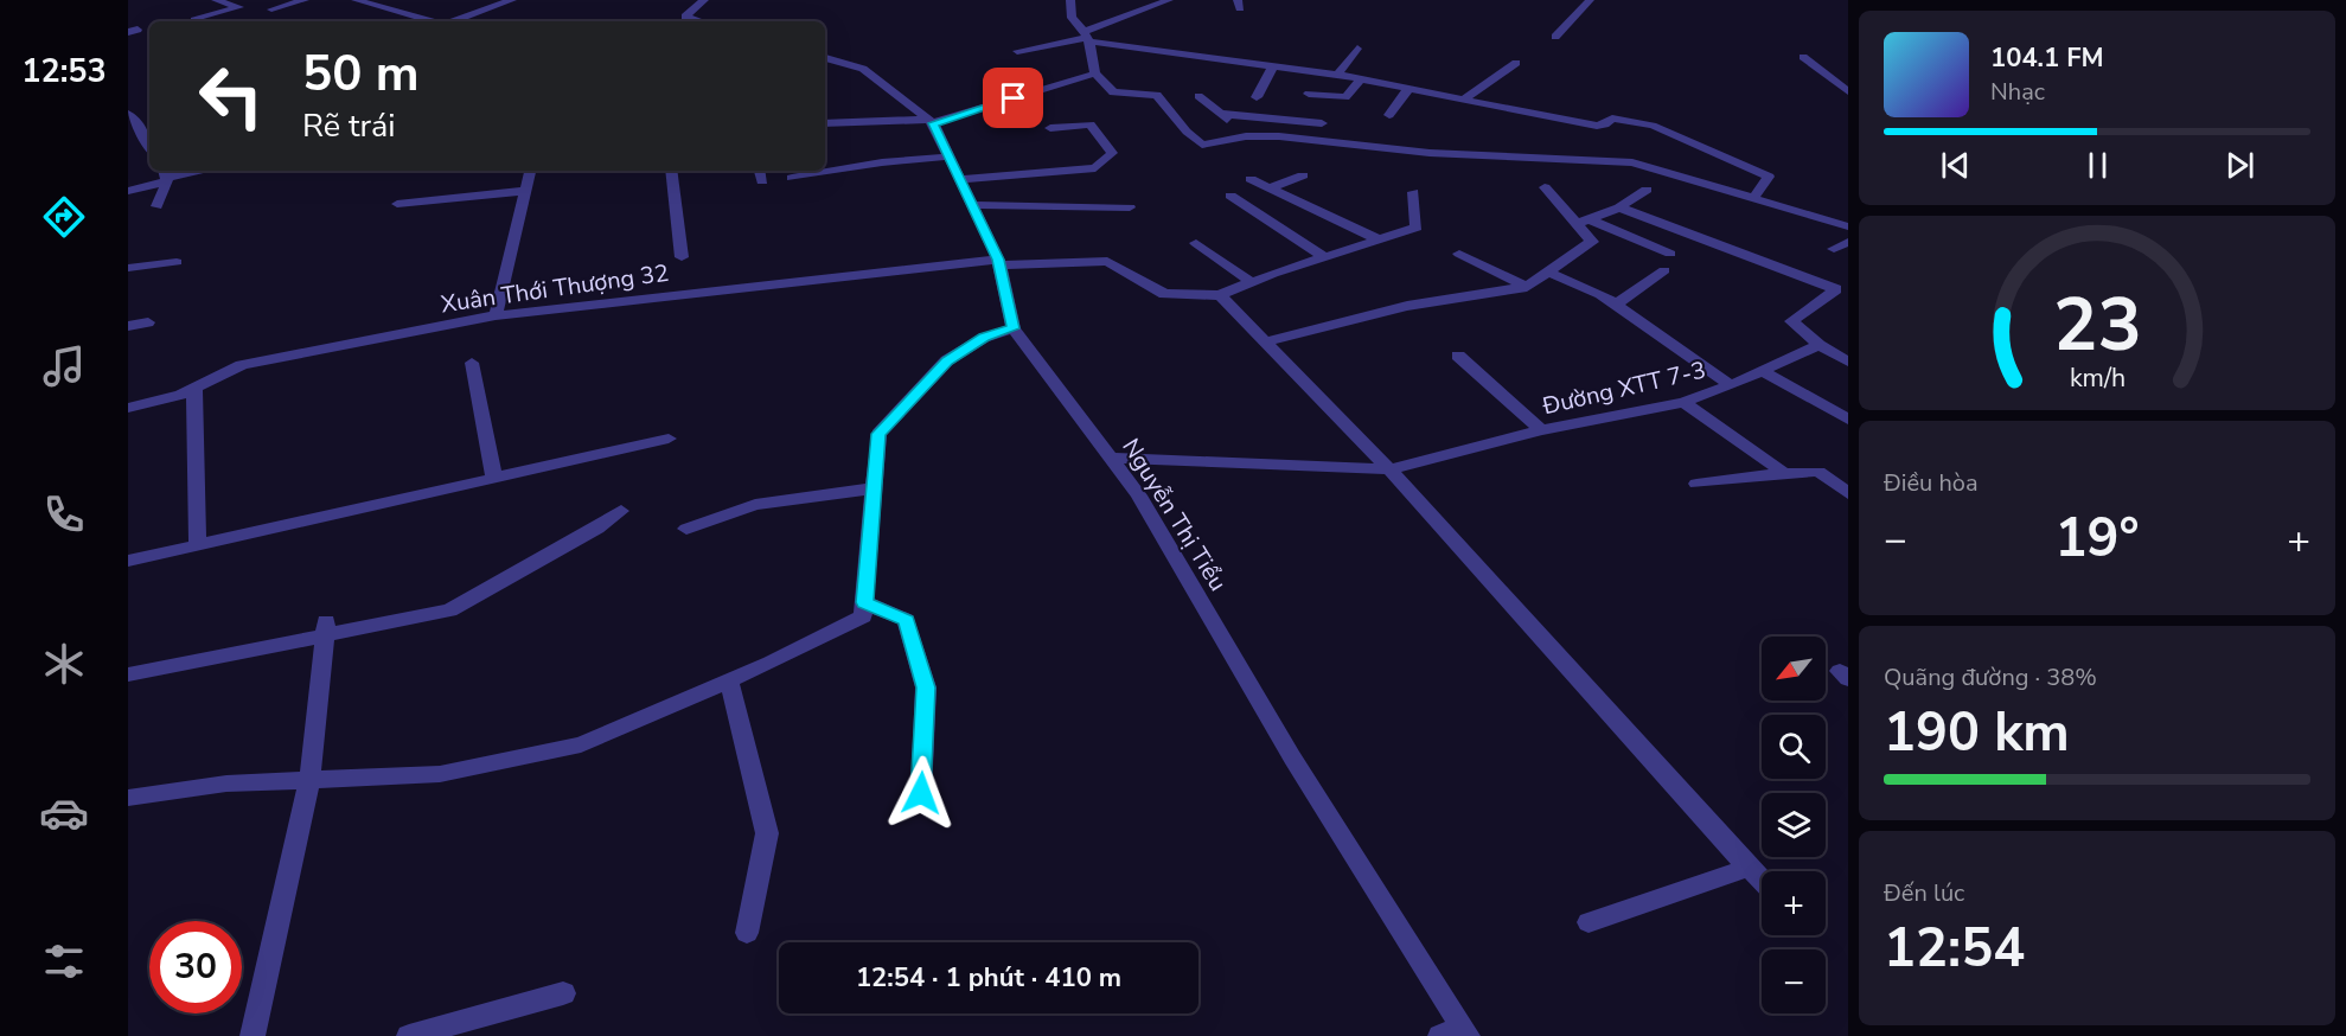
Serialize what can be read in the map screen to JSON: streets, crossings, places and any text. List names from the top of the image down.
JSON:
{
  "streets": {
    "street": ["Xuân Thới Thượng 32", "Đường XTT 7-3", "Nguyễn Thị Tiểu"]
  },
  "crossings": [
    ["Xuân Thới Thượng 32", "Nguyễn Thị Tiểu"],
    ["Đường XTT 7-3", "Nguyễn Thị Tiểu"]
  ],
  "north": "bottom left",
  "page": {
    "tabs": "12:53",
    "turn": ["50 m", "Rẽ trái"],
    "song": ["104.1 FM", "Nhạc"],
    "tile": [
      "Điều hòa",
      ["Quãng đường · 38%", "190 km"],
      ["Đến lúc", "12:54"]
    ],
    "heat": ["−", "19°", "+"],
    "map_buttons": ["+", "−"],
    "limit": "30",
    "trip": "12:54 · 1 phút · 410 m",
    "gauge": ["23", "km/h"]
  }
}
